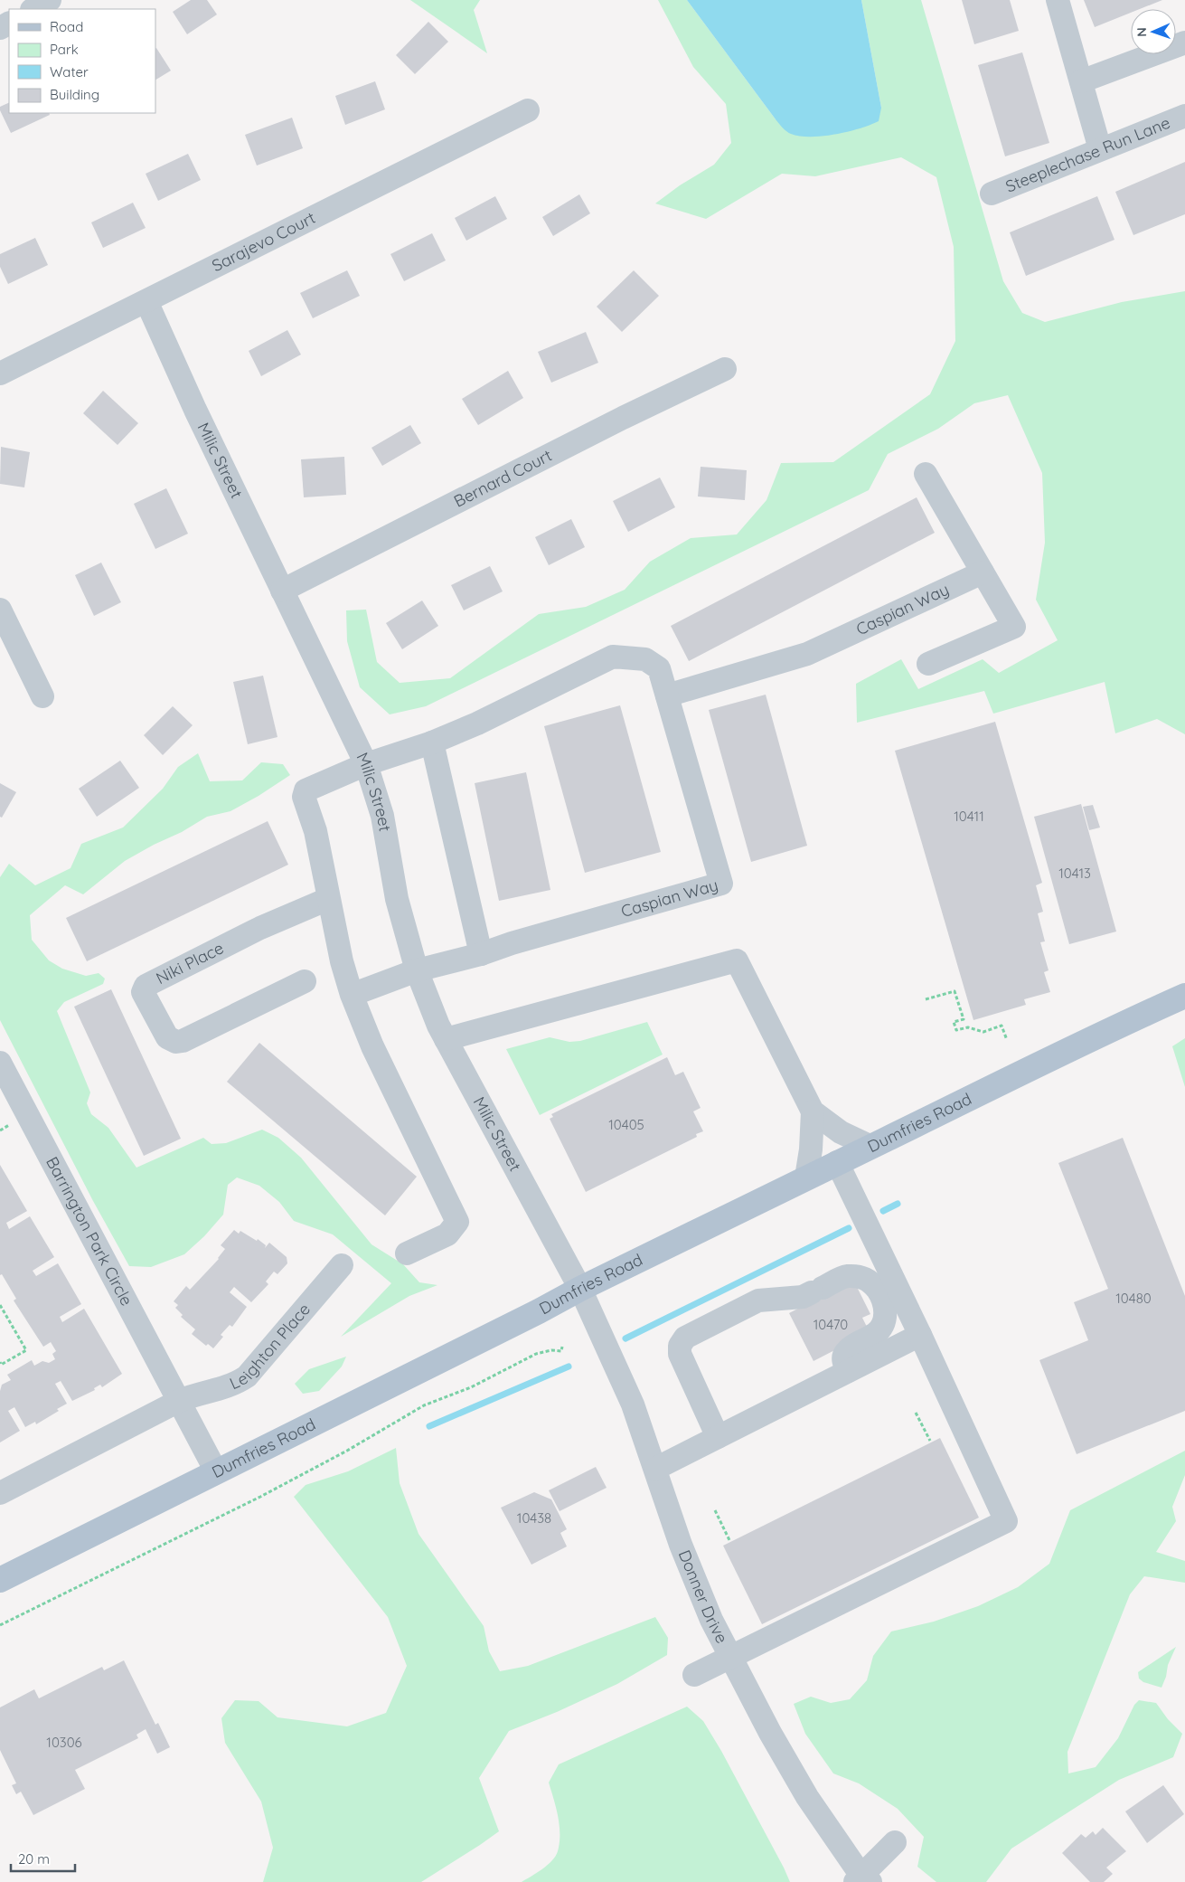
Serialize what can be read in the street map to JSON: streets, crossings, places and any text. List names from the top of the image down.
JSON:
{
  "streets": {
    "main road": ["Dumfries Road"],
    "street": [
      "Steeplechase Run Lane",
      "Sarajevo Court",
      "Milic Street",
      "Bernard Court",
      "Caspian Way",
      "Niki Place",
      "Barrington Park Circle",
      "Leighton Place",
      "Donner Drive"
    ]
  },
  "crossings": [
    ["Sarajevo Court", "Milic Street"],
    ["Milic Street", "Bernard Court"],
    ["Milic Street", "Caspian Way"],
    ["Milic Street", "Dumfries Road"],
    ["Milic Street", "Donner Drive"],
    ["Dumfries Road", "Barrington Park Circle"],
    ["Dumfries Road", "Donner Drive"],
    ["Barrington Park Circle", "Leighton Place"]
  ],
  "house_numbers": [
    "10411",
    "10413",
    "10405",
    "10480",
    "10470",
    "10438",
    "10306"
  ],
  "legend": [
    "Road",
    "Park",
    "Water",
    "Building"
  ],
  "scale_bar": "20 m",
  "north": "left"
}
